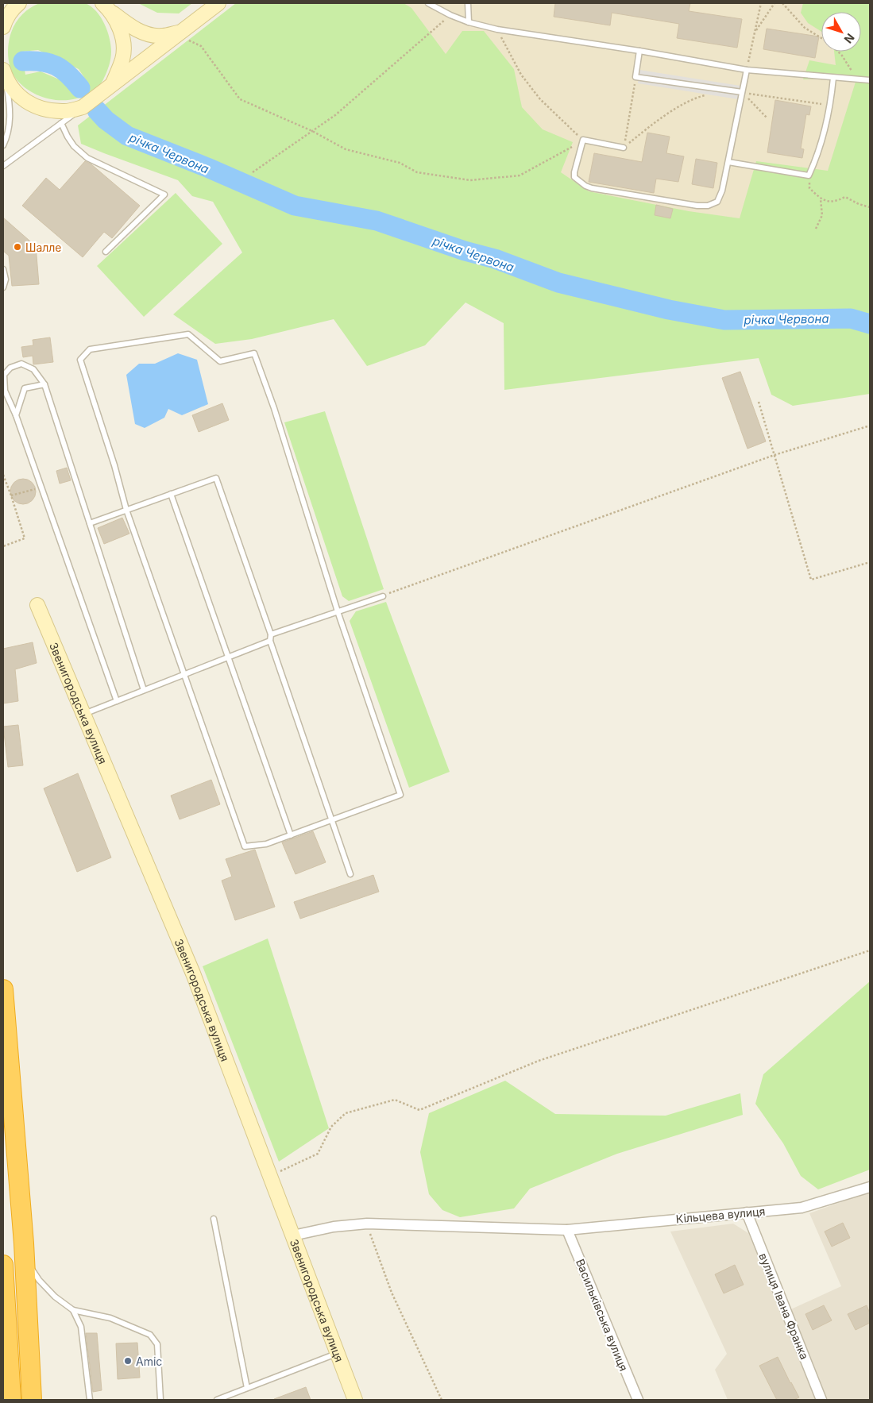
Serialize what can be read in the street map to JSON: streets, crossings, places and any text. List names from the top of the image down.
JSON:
{
  "streets": {
    "street": [
      "Звенигородська вулиця",
      "Кільцева вулиця",
      "вулиця Івана Франка",
      "Васильківська вулиця"
    ]
  },
  "crossings": [
    ["Звенигородська вулиця", "Кільцева вулиця"],
    ["Кільцева вулиця", "вулиця Івана Франка"],
    ["Кільцева вулиця", "Васильківська вулиця"]
  ],
  "water": ["річка Червона"],
  "places": ["Шалле", "Amic"],
  "north": "bottom right"
}
